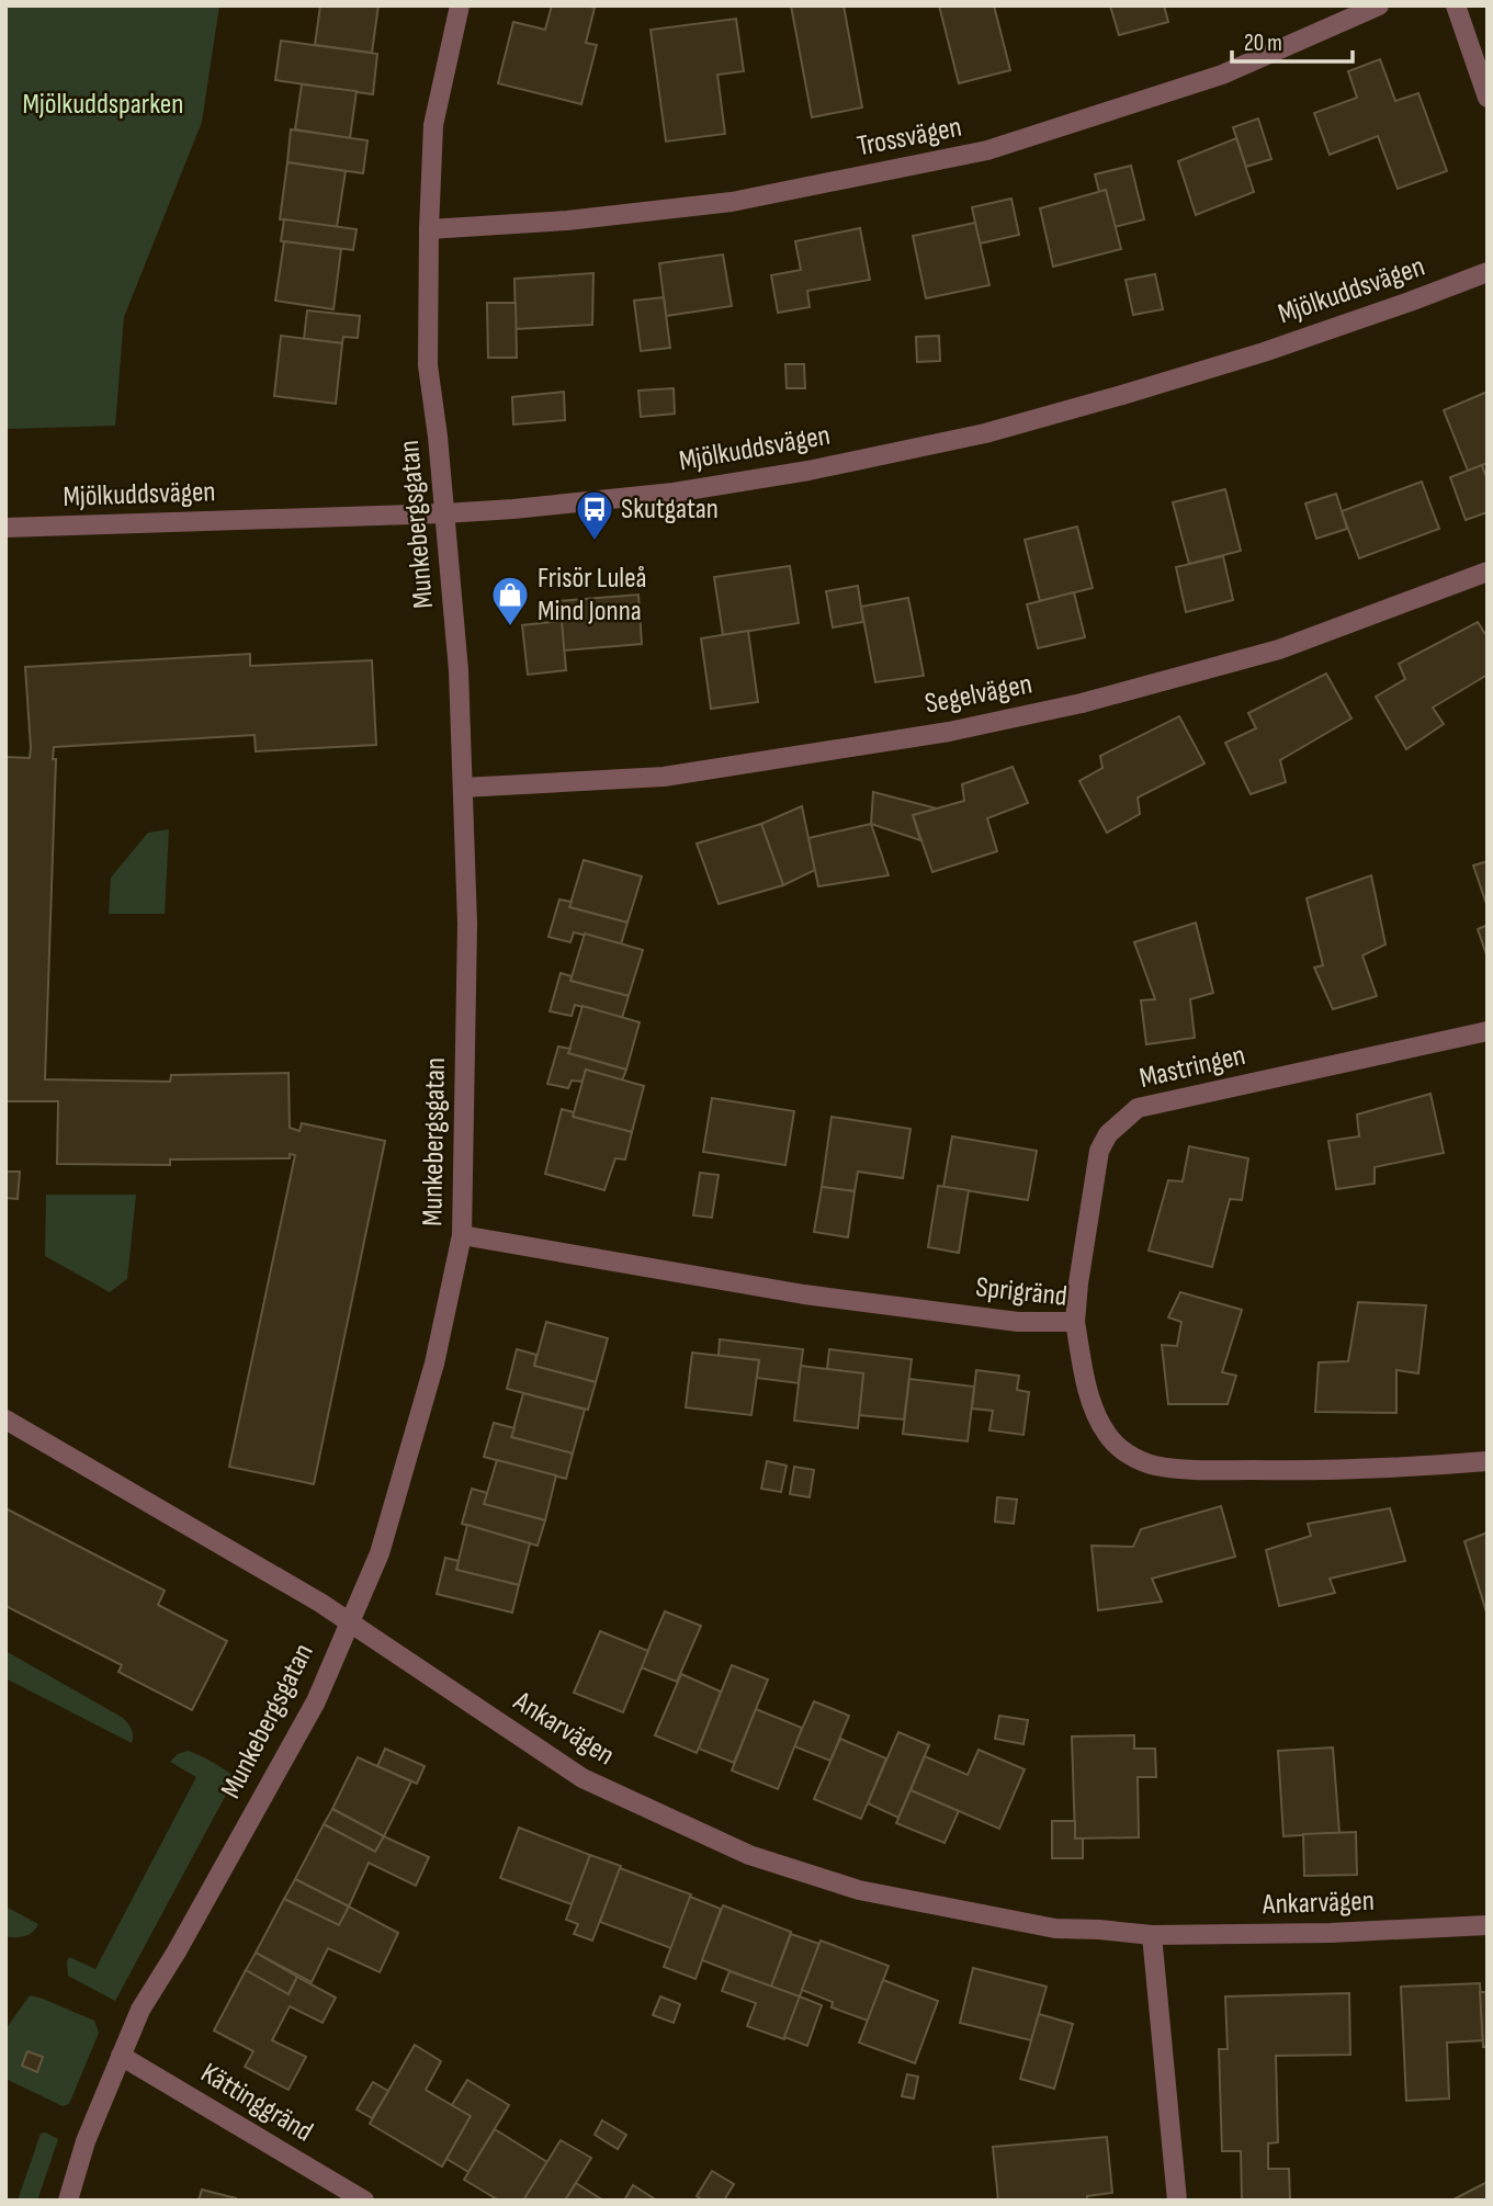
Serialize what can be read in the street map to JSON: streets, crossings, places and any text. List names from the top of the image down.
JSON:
{
  "streets": {
    "street": [
      "Trossvägen",
      "Mjölkuddsvägen",
      "Munkebergsgatan",
      "Segelvägen",
      "Mastringen",
      "Sprigränd",
      "Ankarvägen",
      "Kättinggränd"
    ]
  },
  "crossings": [
    ["Trossvägen", "Munkebergsgatan"],
    ["Mjölkuddsvägen", "Munkebergsgatan"],
    ["Munkebergsgatan", "Segelvägen"],
    ["Munkebergsgatan", "Sprigränd"],
    ["Munkebergsgatan", "Ankarvägen"],
    ["Munkebergsgatan", "Kättinggränd"],
    ["Mastringen", "Sprigränd"]
  ],
  "parks": ["Mjölkuddsparken"],
  "places": {
    "bus stop": ["Skutgatan"],
    "shop": ["Frisör Luleå Mind Jonna"]
  },
  "scale_bar": "20 m"
}
